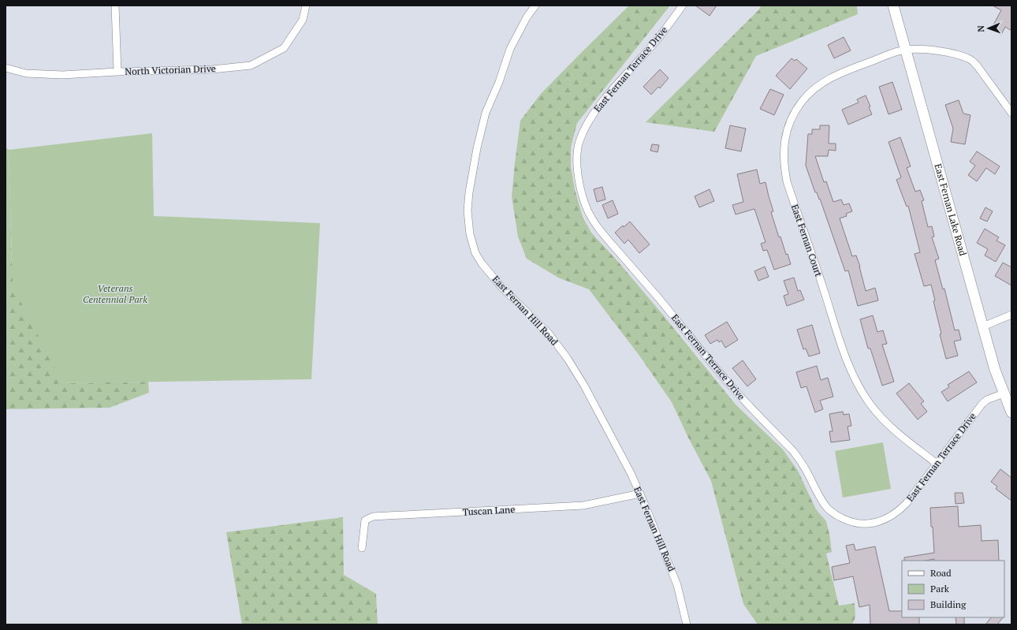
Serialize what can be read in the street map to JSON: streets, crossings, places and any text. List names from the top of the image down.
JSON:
{
  "streets": {
    "street": [
      "East Fernan Terrace Drive",
      "North Victorian Drive",
      "East Fernan Lake Road",
      "East Fernan Court",
      "East Fernan Hill Road",
      "Tuscan Lane"
    ]
  },
  "crossings": [
    ["East Fernan Terrace Drive", "East Fernan Lake Road"],
    ["East Fernan Terrace Drive", "East Fernan Court"],
    ["East Fernan Lake Road", "East Fernan Court"],
    ["East Fernan Hill Road", "Tuscan Lane"]
  ],
  "parks": ["Veterans Centennial Park"],
  "legend": ["Road", "Park", "Building"],
  "north": "left"
}
